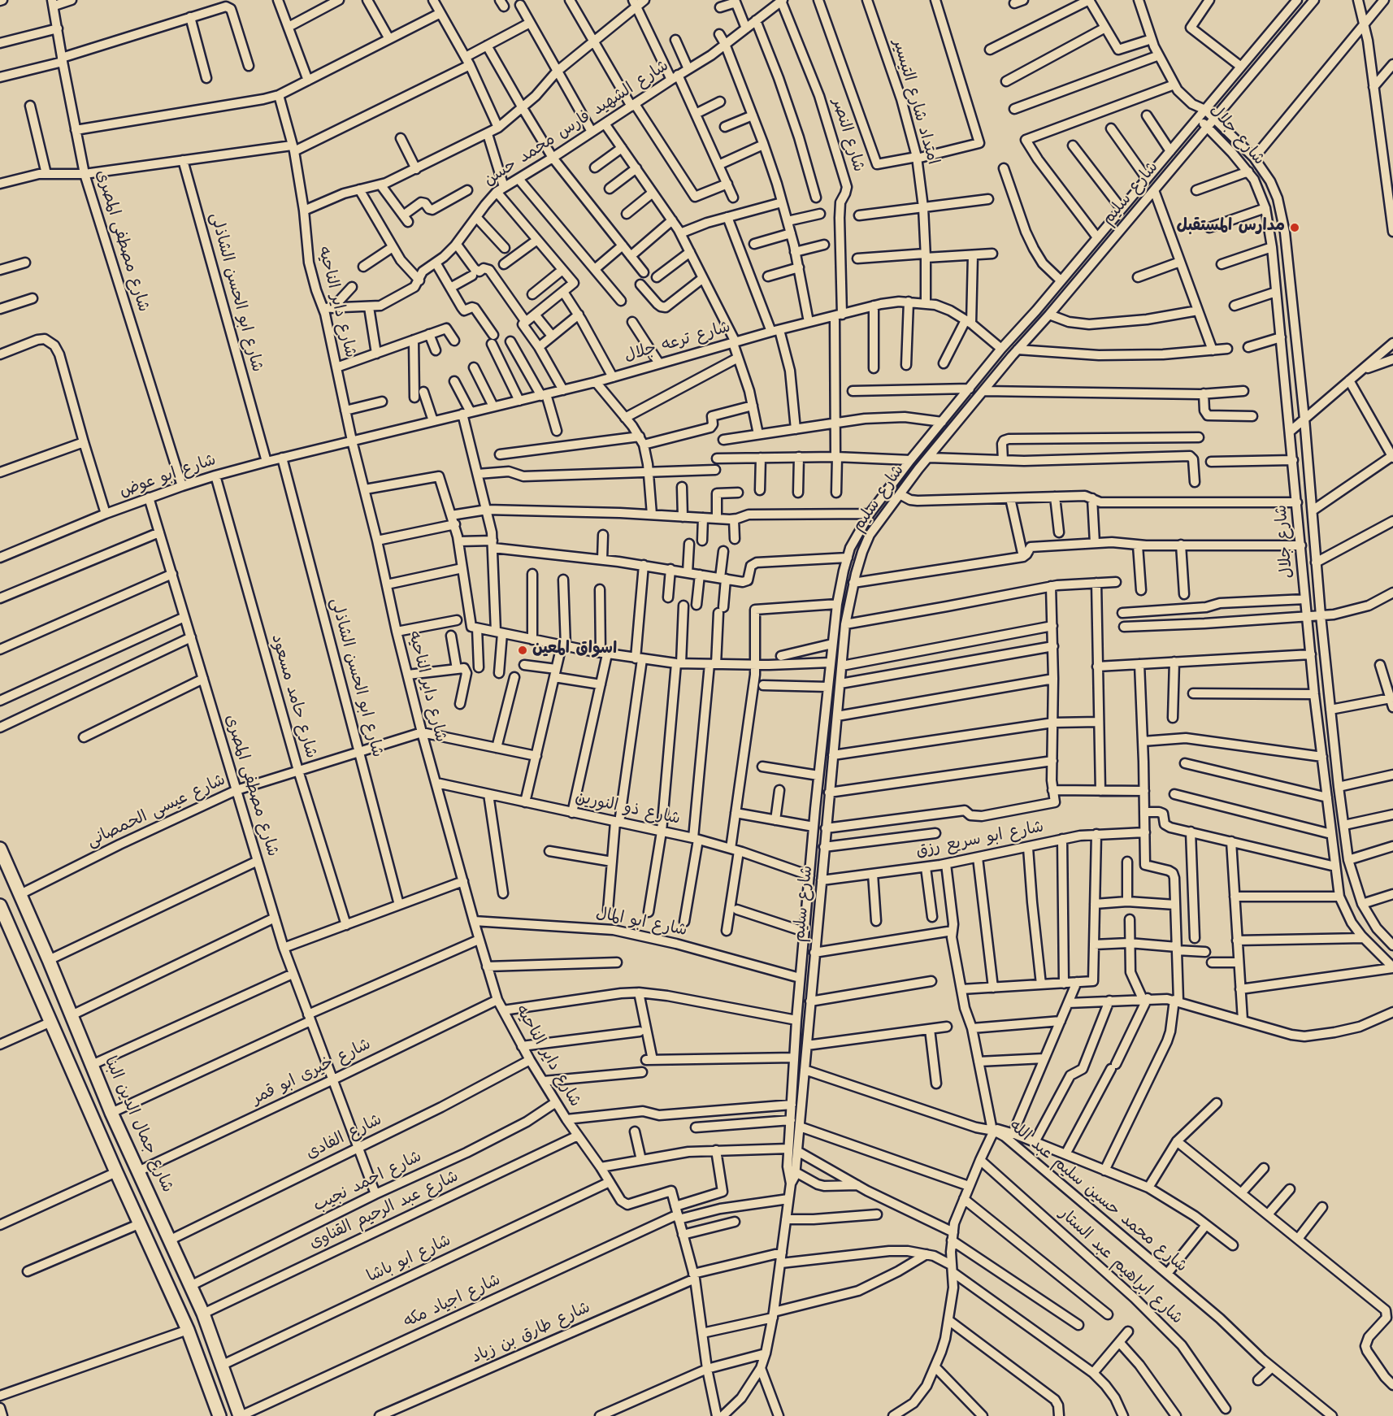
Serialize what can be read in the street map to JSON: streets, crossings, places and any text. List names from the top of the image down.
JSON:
{
  "streets": {
    "main road": ["شارع جمال الدين البنا"],
    "street": [
      "امتداد شارع التيسير",
      "شارع الشهيد فارس محمد حسن",
      "شارع النصر",
      "شارع جلال",
      "شارع سليم",
      "شارع مصطفى المصرى",
      "شارع ابو الحسن الشاذلى",
      "شارع داير الناحيه",
      "شارع ترعه جلال",
      "شارع ابو عوض",
      "شارع حامد مسعود",
      "شارع ذو النورين",
      "شارع عيسى الحمصانى",
      "شارع ابو سريع رزق",
      "شارع ابو المال",
      "شارع خيرى ابو قمر",
      "شارع الفادى",
      "شارع احمد نجيب",
      "شارع محمد حسين سليم عبد الله",
      "شارع عبد الرحيم القناوى",
      "شارع ابو باشا",
      "شارع ابراهيم عبد الستار",
      "شارع اجياد مكه",
      "شارع طارق بن زياد"
    ]
  },
  "crossings": [
    ["امتداد شارع التيسير", "شارع ترعه جلال"],
    ["شارع الشهيد فارس محمد حسن", "شارع النصر"],
    ["شارع الشهيد فارس محمد حسن", "شارع داير الناحيه"],
    ["شارع النصر", "شارع ترعه جلال"],
    ["شارع جلال", "شارع سليم"],
    ["شارع سليم", "شارع ترعه جلال"],
    ["شارع سليم", "شارع ذو النورين"],
    ["شارع سليم", "شارع ابو سريع رزق"],
    ["شارع سليم", "شارع ابو المال"],
    ["شارع سليم", "شارع محمد حسين سليم عبد الله"],
    ["شارع سليم", "شارع طارق بن زياد"],
    ["شارع مصطفى المصرى", "شارع ابو عوض"],
    ["شارع مصطفى المصرى", "شارع عيسى الحمصانى"],
    ["شارع مصطفى المصرى", "شارع خيرى ابو قمر"],
    ["شارع مصطفى المصرى", "شارع الفادى"],
    ["شارع مصطفى المصرى", "شارع احمد نجيب"],
    ["شارع ابو الحسن الشاذلى", "شارع ابو عوض"],
    ["شارع ابو الحسن الشاذلى", "شارع عيسى الحمصانى"],
    ["شارع داير الناحيه", "شارع ترعه جلال"],
    ["شارع داير الناحيه", "شارع ابو عوض"],
    ["شارع داير الناحيه", "شارع ذو النورين"],
    ["شارع داير الناحيه", "شارع عيسى الحمصانى"],
    ["شارع داير الناحيه", "شارع ابو المال"],
    ["شارع داير الناحيه", "شارع خيرى ابو قمر"],
    ["شارع داير الناحيه", "شارع الفادى"],
    ["شارع داير الناحيه", "شارع احمد نجيب"],
    ["شارع داير الناحيه", "شارع عبد الرحيم القناوى"],
    ["شارع داير الناحيه", "شارع ابو باشا"],
    ["شارع داير الناحيه", "شارع اجياد مكه"],
    ["شارع ترعه جلال", "شارع ابو عوض"],
    ["شارع ابو عوض", "شارع حامد مسعود"],
    ["شارع حامد مسعود", "شارع عيسى الحمصانى"],
    ["شارع عيسى الحمصانى", "شارع جمال الدين البنا"],
    ["شارع خيرى ابو قمر", "شارع جمال الدين البنا"],
    ["شارع جمال الدين البنا", "شارع الفادى"],
    ["شارع جمال الدين البنا", "شارع احمد نجيب"],
    ["شارع جمال الدين البنا", "شارع عبد الرحيم القناوى"],
    ["شارع جمال الدين البنا", "شارع ابو باشا"],
    ["شارع جمال الدين البنا", "شارع اجياد مكه"]
  ],
  "places": ["مدارس المستقبل", "اسواق المعين"]
}
